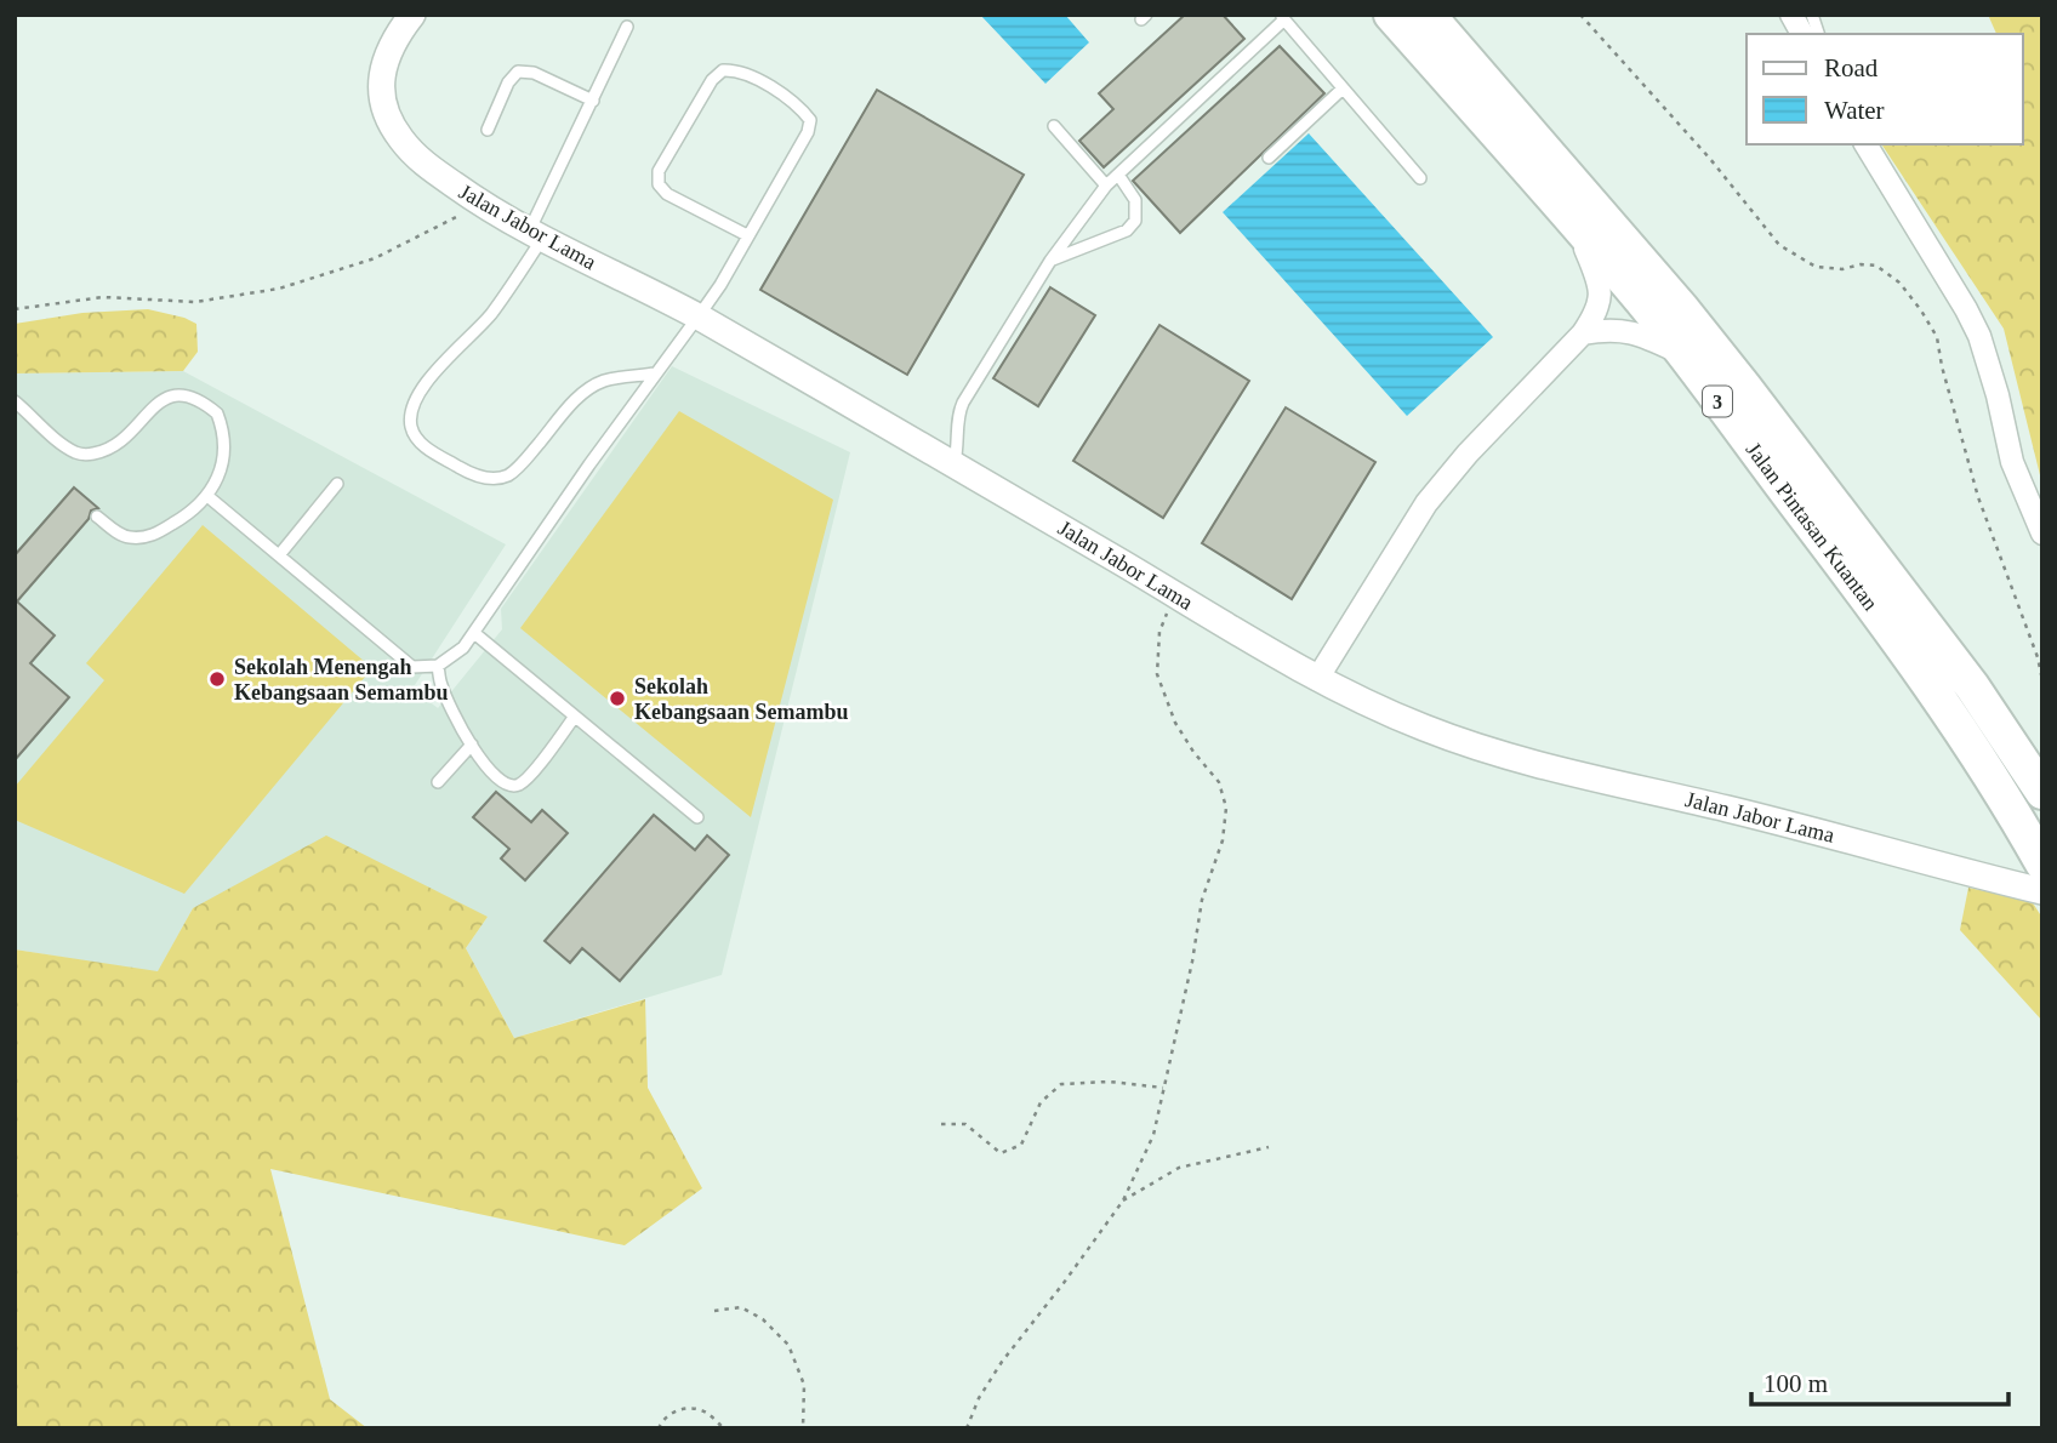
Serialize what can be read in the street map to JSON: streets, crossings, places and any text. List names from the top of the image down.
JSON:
{
  "streets": {
    "highway": ["3", "Jalan Pintasan Kuantan"],
    "street": ["Jalan Jabor Lama"]
  },
  "places": ["Sekolah Menengah Kebangsaan Semambu", "Sekolah Kebangsaan Semambu"],
  "legend": ["Road", "Water"],
  "scale_bar": "100 m"
}
